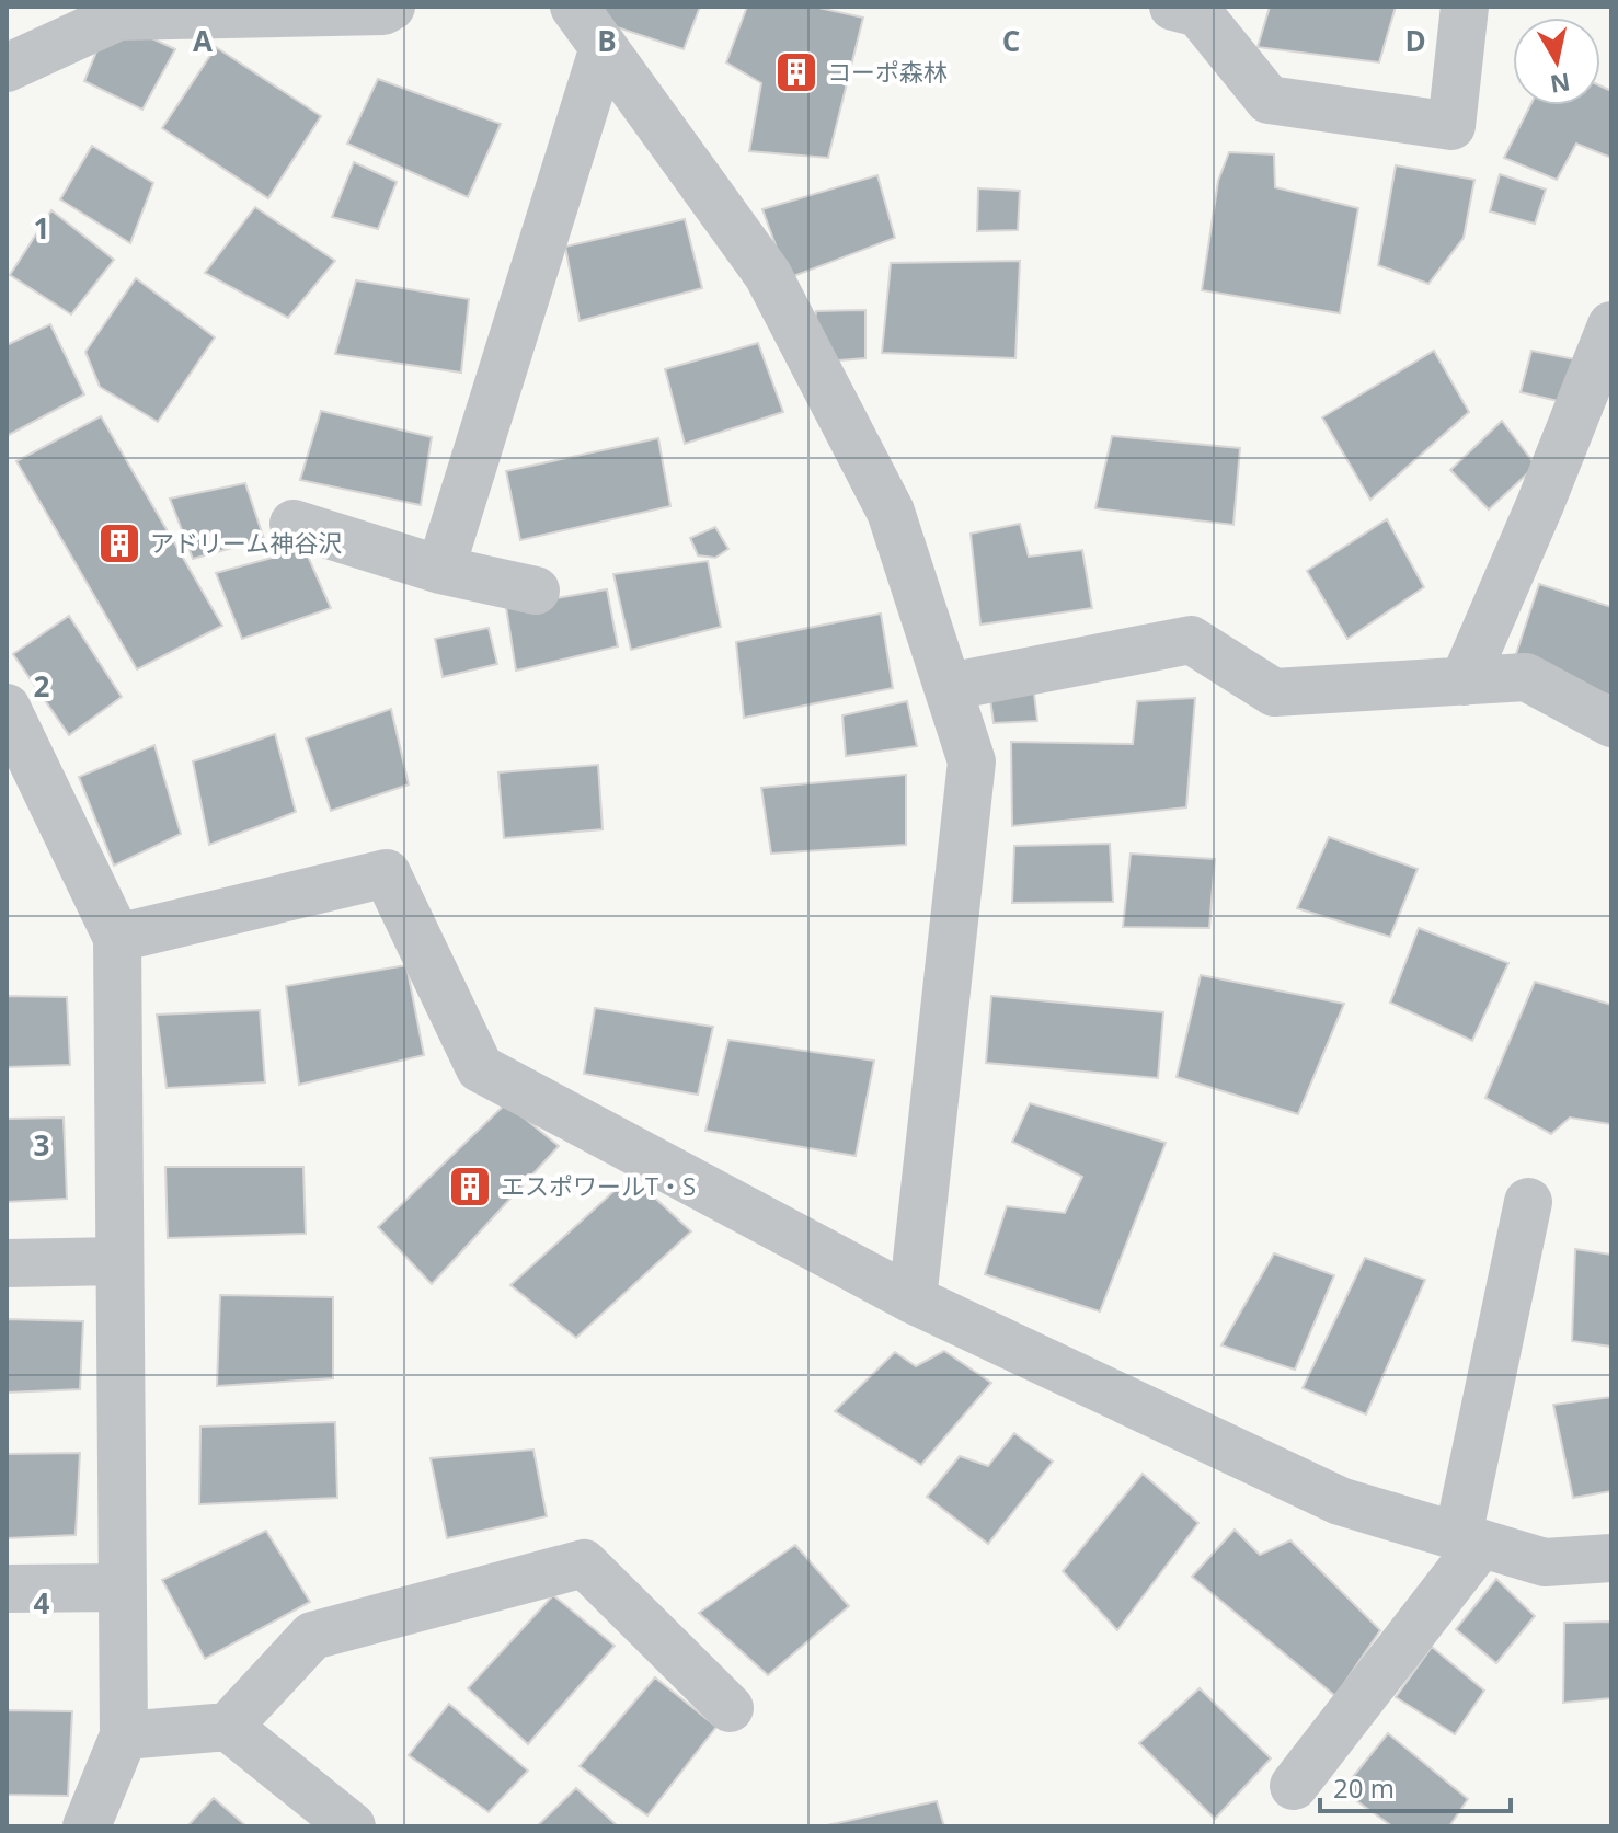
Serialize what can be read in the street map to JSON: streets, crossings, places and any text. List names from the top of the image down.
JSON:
{
  "places": {
    "building": ["コーポ森林", "アドリーム神谷沢", "エスポワールT・S"]
  },
  "scale_bar": "20 m",
  "north": "bottom",
  "grid": {
    "columns": [
      "A",
      "B",
      "C",
      "D"
    ],
    "rows": [
      "1",
      "2",
      "3",
      "4"
    ]
  }
}
